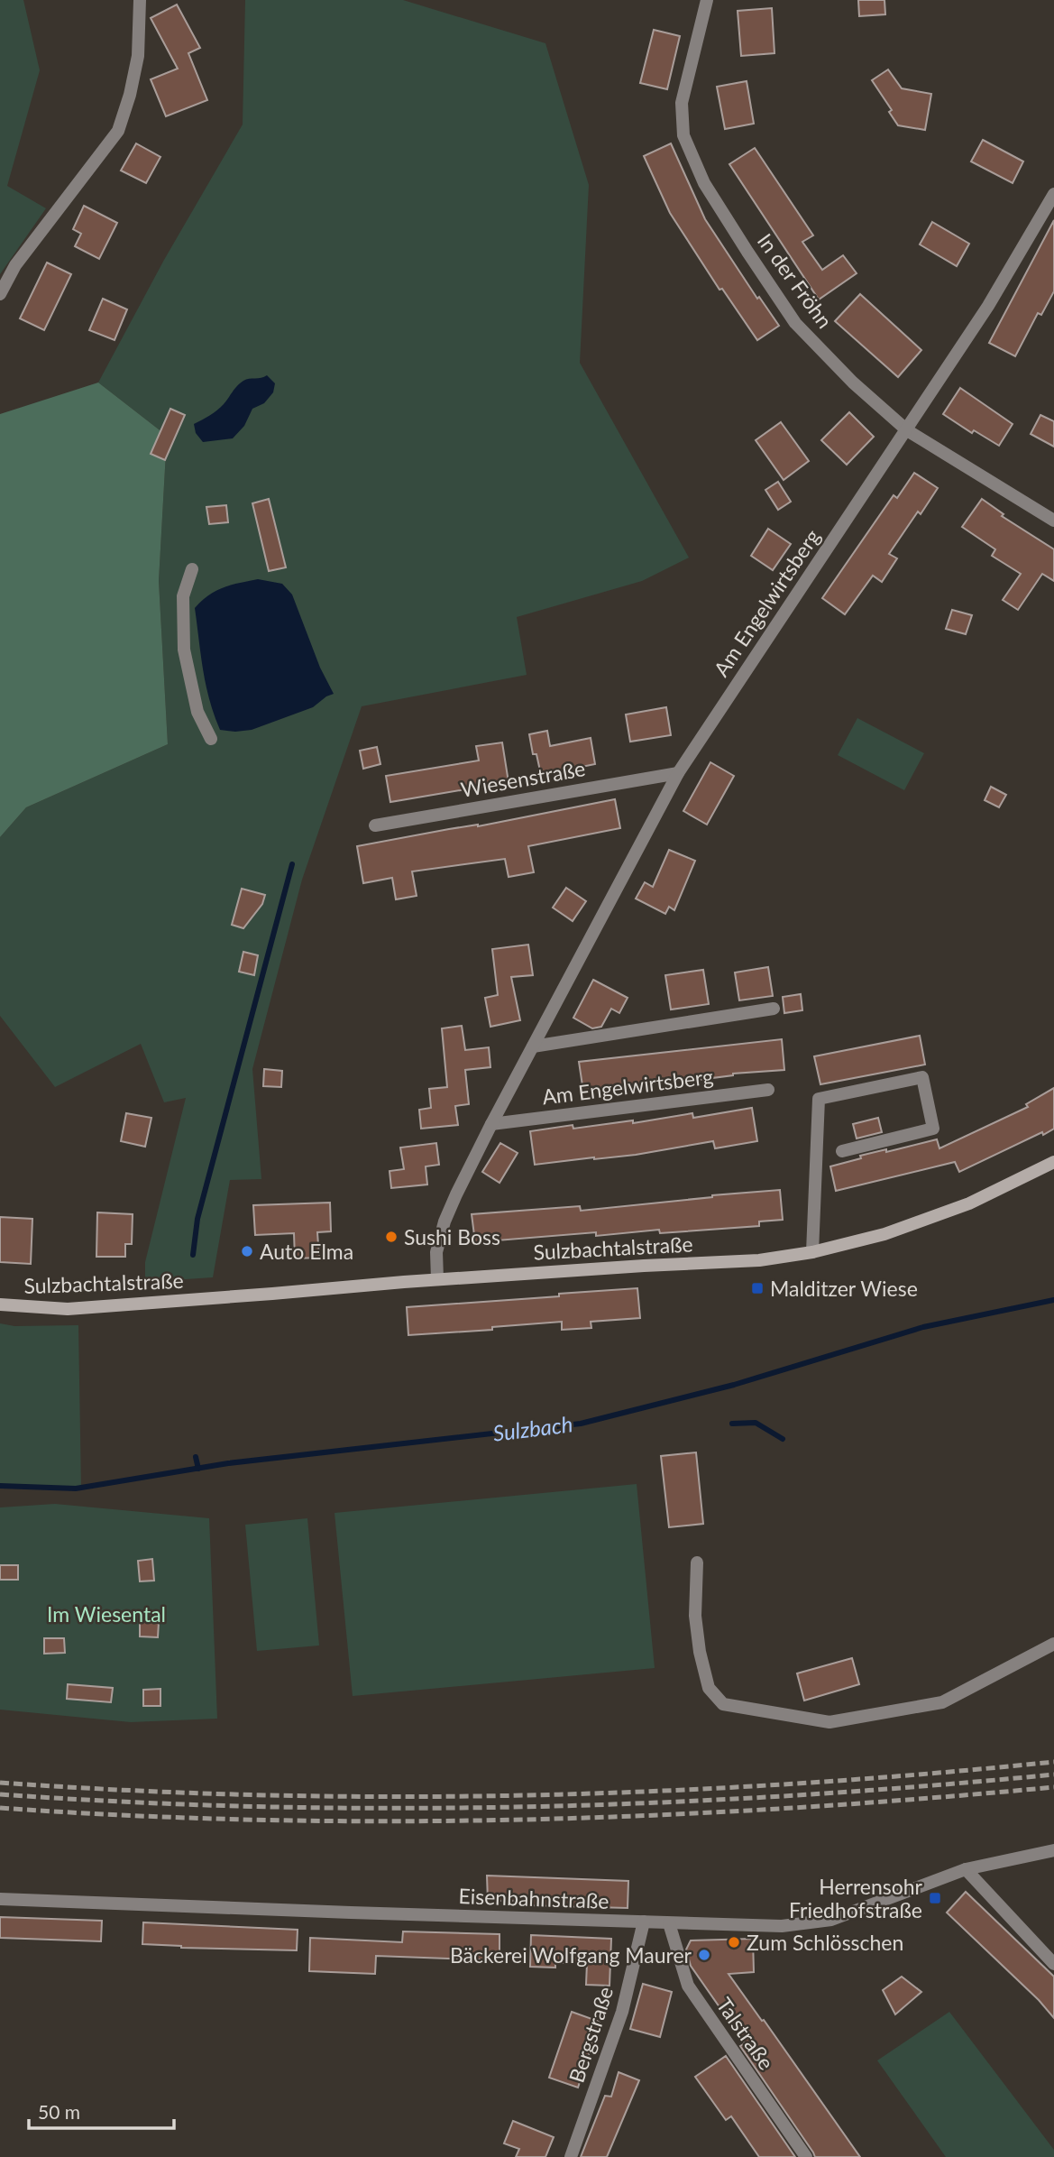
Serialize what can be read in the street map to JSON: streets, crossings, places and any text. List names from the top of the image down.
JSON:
{
  "streets": {
    "main road": ["Sulzbachtalstraße"],
    "street": [
      "In der Fröhn",
      "Am Engelwirtsberg",
      "Wiesenstraße",
      "Eisenbahnstraße",
      "Talstraße",
      "Bergstraße"
    ]
  },
  "crossings": [
    ["In der Fröhn", "Am Engelwirtsberg"],
    ["Am Engelwirtsberg", "Wiesenstraße"],
    ["Am Engelwirtsberg", "Sulzbachtalstraße"],
    ["Eisenbahnstraße", "Talstraße"],
    ["Eisenbahnstraße", "Bergstraße"]
  ],
  "water": ["Sulzbach"],
  "parks": ["Im Wiesental"],
  "places": {
    "other": [
      "Sushi Boss",
      "Auto Elma",
      "Zum Schlösschen",
      "Bäckerei Wolfgang Maurer"
    ],
    "transit": ["Malditzer Wiese", "Herrensohr Friedhofstraße"]
  },
  "scale_bar": "50 m"
}
